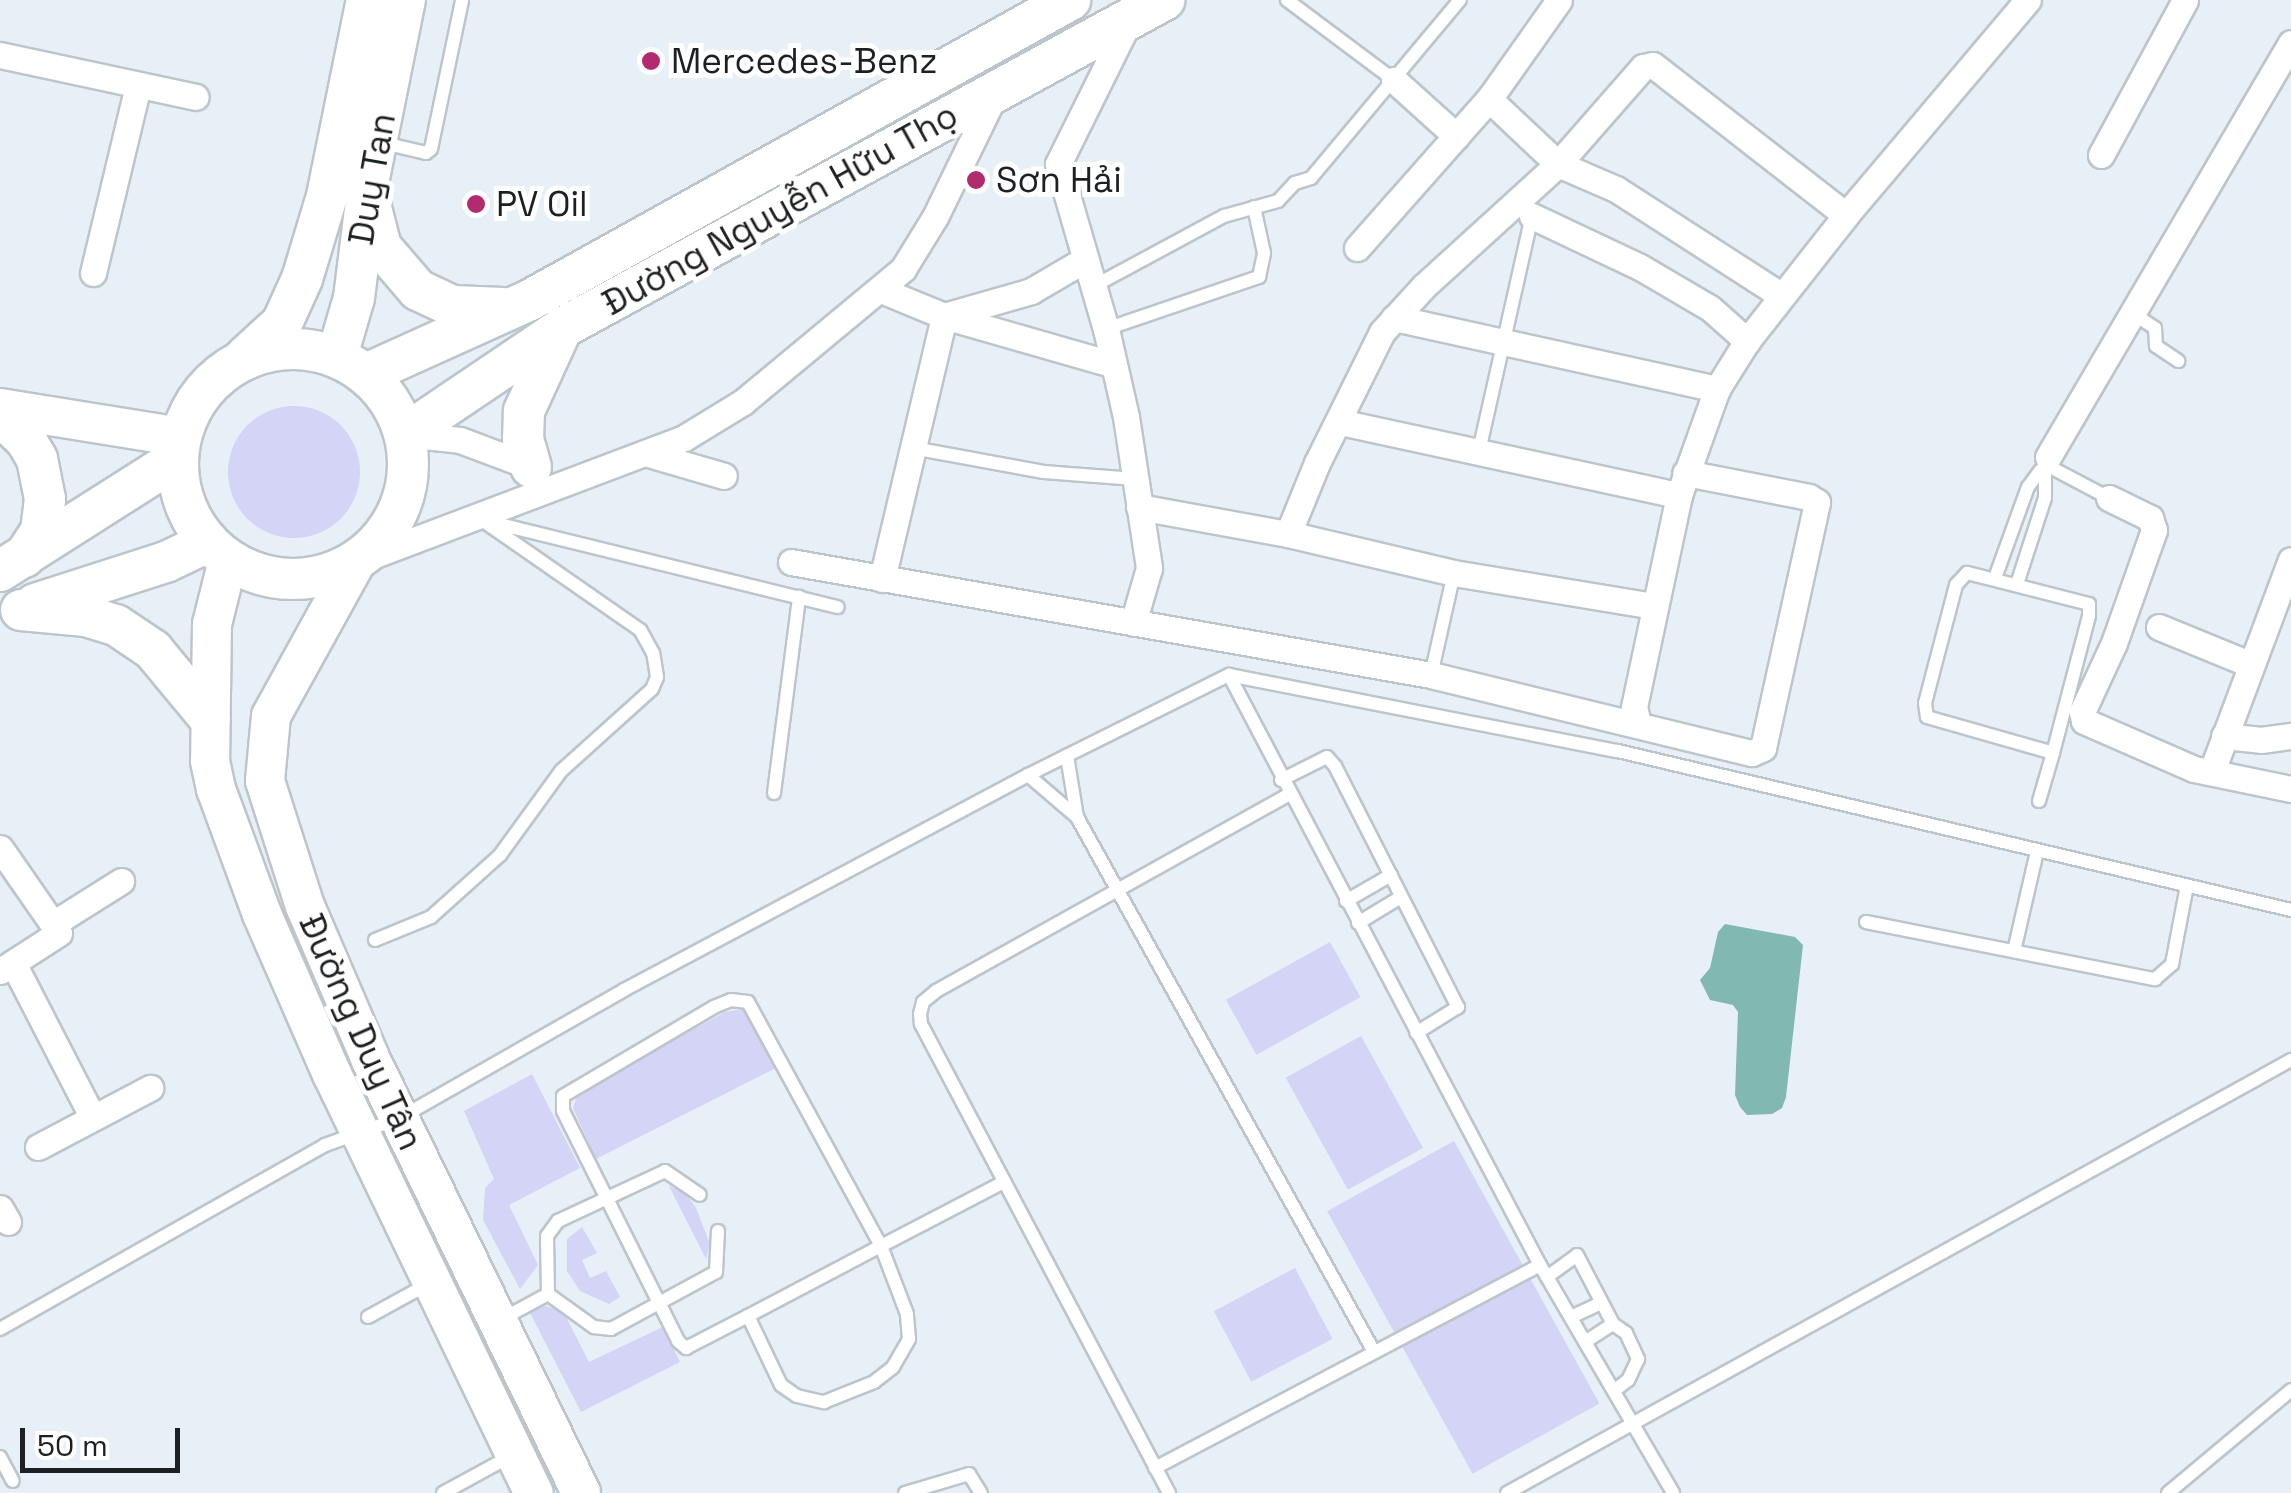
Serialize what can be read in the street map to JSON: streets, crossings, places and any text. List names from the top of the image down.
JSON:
{
  "streets": {
    "main road": ["Duy Tan", "Đường Nguyễn Hữu Thọ"],
    "street": ["Đường Duy Tân"]
  },
  "crossings": [
    ["Duy Tan", "Đường Nguyễn Hữu Thọ"],
    ["Duy Tan", "Đường Duy Tân"],
    ["Đường Nguyễn Hữu Thọ", "Đường Duy Tân"]
  ],
  "places": ["Mercedes-Benz", "Sơn Hải", "PV Oil"],
  "scale_bar": "50 m"
}
